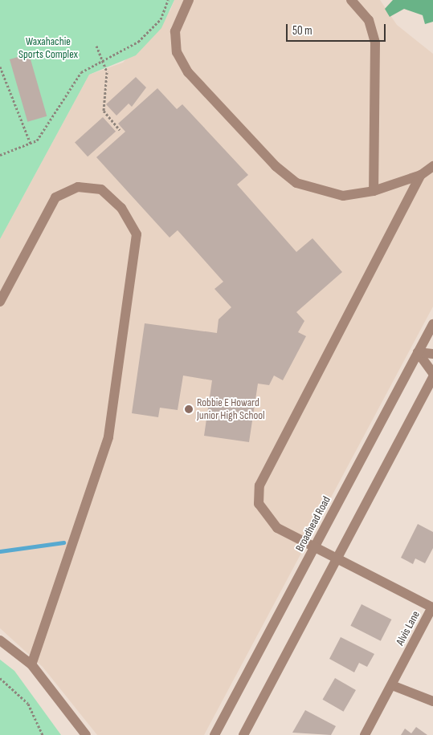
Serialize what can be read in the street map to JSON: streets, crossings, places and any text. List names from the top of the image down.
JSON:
{
  "streets": {
    "street": ["Broadhead Road", "Alvis Lane"]
  },
  "crossings": [
    ["Broadhead Road", "Alvis Lane"]
  ],
  "parks": ["Waxahachie Sports Complex"],
  "places": ["Robbie E Howard Junior High School"],
  "scale_bar": "50 m"
}
